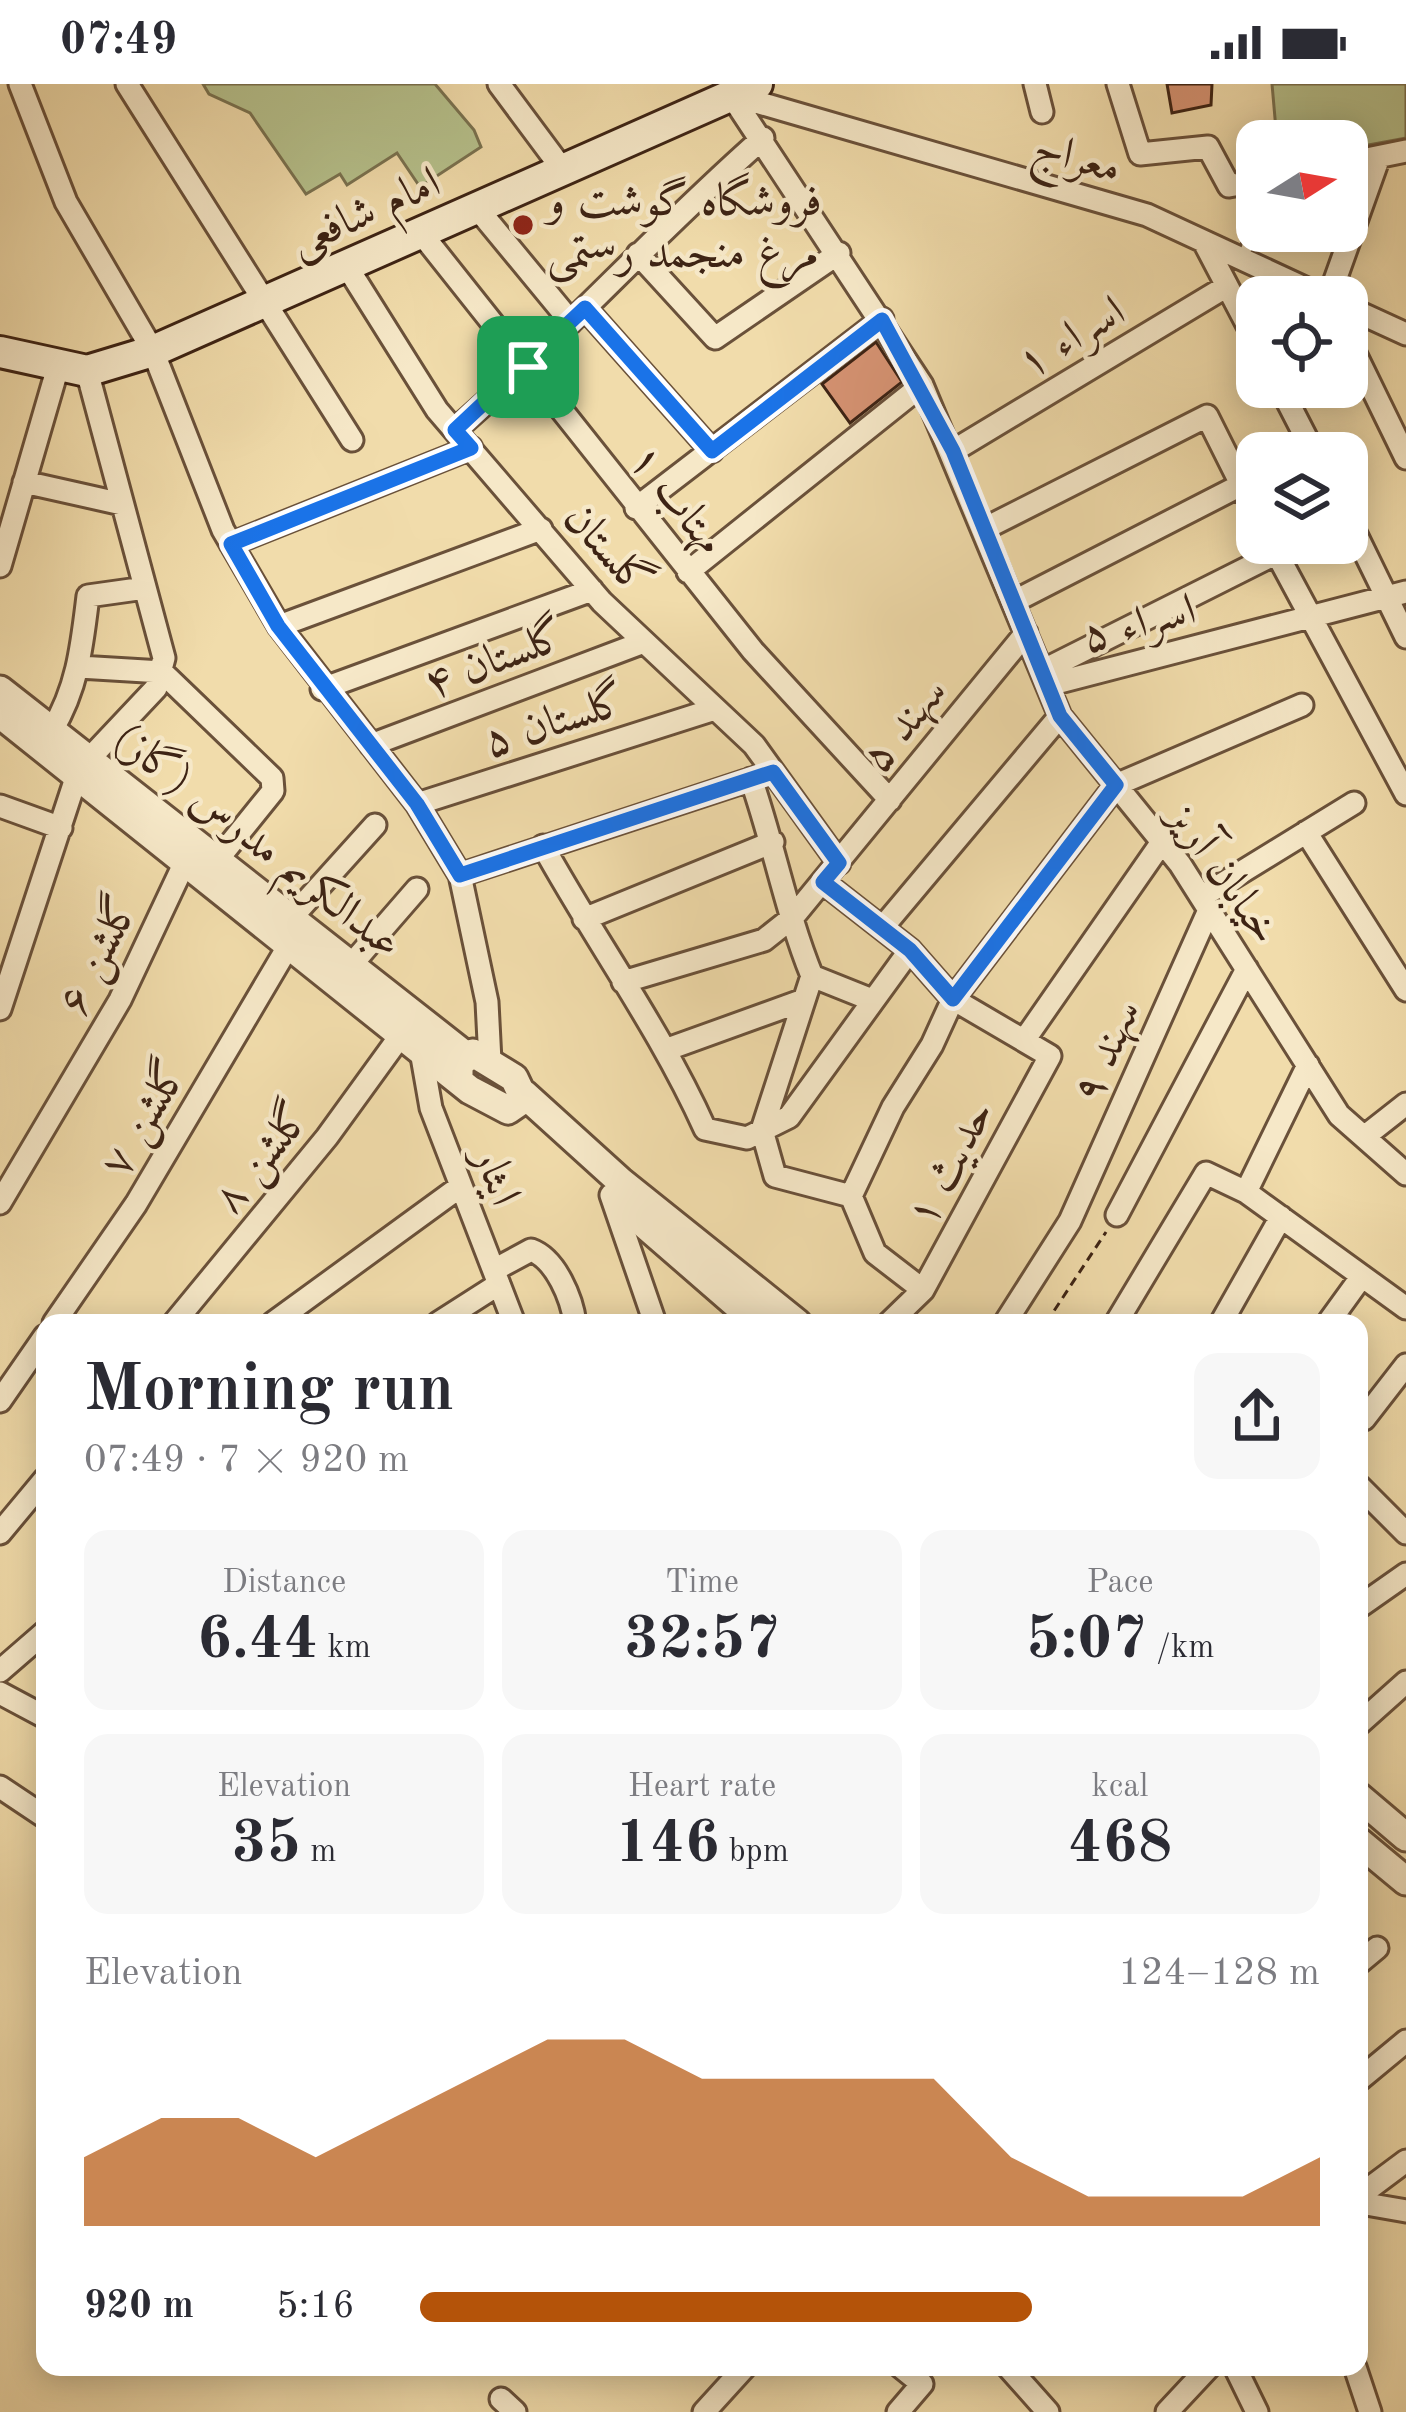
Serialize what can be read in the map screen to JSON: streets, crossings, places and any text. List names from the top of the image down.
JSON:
{
  "streets": {
    "main road": ["امام شافعی"],
    "street": [
      "معراج",
      "اسراء ۱",
      "مهتاب ۱",
      "گلستان",
      "اسراء ۵",
      "گلستان ۴",
      "گلستان ۵",
      "سهند ۵",
      "عبدالکریم مدرس (گاز)",
      "خیابان آریز",
      "گلشن ۶",
      "سهند ۹",
      "گلشن ۷",
      "گلشن ۸",
      "حدیث ۱",
      "ایثار"
    ]
  },
  "crossings": [
    ["معراج", "امام شافعی"],
    ["معراج", "خیابان آریز"],
    ["امام شافعی", "مهتاب ۱"],
    ["امام شافعی", "گلستان"],
    ["امام شافعی", "خیابان آریز"],
    ["اسراء ۱", "خیابان آریز"],
    ["مهتاب ۱", "سهند ۵"],
    ["گلستان", "گلستان ۴"],
    ["گلستان", "گلستان ۵"],
    ["گلستان", "سهند ۵"],
    ["اسراء ۵", "خیابان آریز"],
    ["سهند ۵", "خیابان آریز"],
    ["عبدالکریم مدرس (گاز)", "گلشن ۶"],
    ["عبدالکریم مدرس (گاز)", "گلشن ۷"],
    ["عبدالکریم مدرس (گاز)", "گلشن ۸"],
    ["عبدالکریم مدرس (گاز)", "ایثار"],
    ["خیابان آریز", "سهند ۹"],
    ["گلشن ۸", "ایثار"]
  ],
  "places": ["فروشگاه گوشت و مرغ منجمد رستمی"],
  "north": "right",
  "page": {
    "status": "07:49",
    "heading": ["Morning run", "07:49 · 7 × 920 m"],
    "stats": [
      ["Distance", "6.44 km"],
      ["Time", "32:57"],
      ["Pace", "5:07 /km"],
      ["Elevation", "35 m"],
      ["Heart rate", "146 bpm"],
      ["kcal", "468"]
    ],
    "chart": ["Elevation", "124–128 m"],
    "list": [
      {
        "name": "920 m",
        "note": "5:16"
      }
    ]
  }
}
